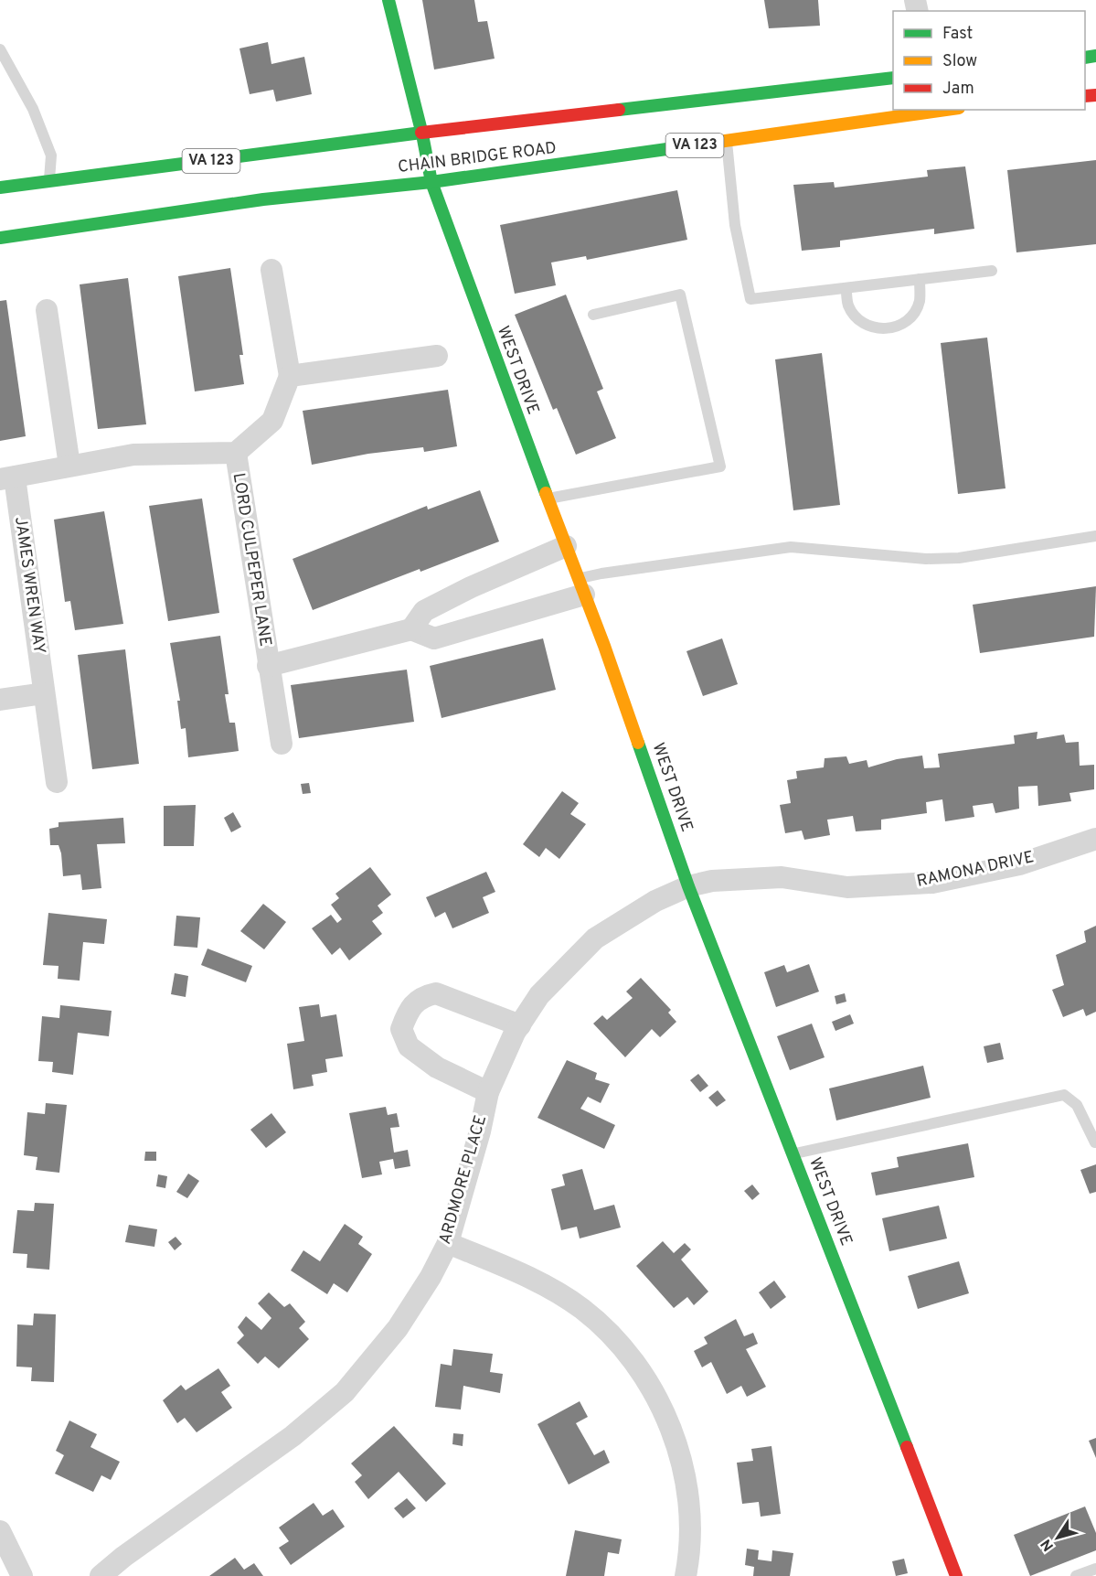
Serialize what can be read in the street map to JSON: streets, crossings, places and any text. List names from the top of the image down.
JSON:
{
  "streets": {
    "main road": ["VA 123", "CHAIN BRIDGE ROAD", "WEST DRIVE"],
    "street": [
      "LORD CULPEPER LANE",
      "JAMES WREN WAY",
      "RAMONA DRIVE",
      "ARDMORE PLACE"
    ]
  },
  "crossings": [
    ["CHAIN BRIDGE ROAD", "WEST DRIVE"],
    ["WEST DRIVE", "RAMONA DRIVE"],
    ["WEST DRIVE", "ARDMORE PLACE"],
    ["RAMONA DRIVE", "ARDMORE PLACE"]
  ],
  "legend": ["Fast", "Slow", "Jam"],
  "north": "bottom left"
}
